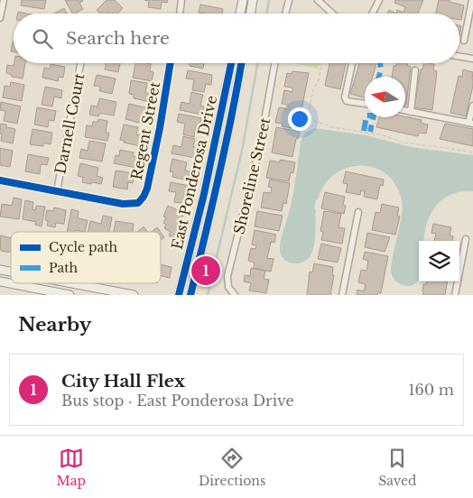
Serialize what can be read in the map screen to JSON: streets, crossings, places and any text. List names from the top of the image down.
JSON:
{
  "streets": {
    "main road": ["East Ponderosa Drive"],
    "street": ["Darnell Court", "Regent Street", "Shoreline Street"]
  },
  "crossings": [
    ["Darnell Court", "Regent Street"]
  ],
  "legend": ["Cycle path", "Path"],
  "north": "left",
  "page": {
    "search": "Search here",
    "pins": "1",
    "heading": "Nearby",
    "list": [
      {
        "mark": "1",
        "name": "City Hall Flex",
        "note": "Bus stop · East Ponderosa Drive",
        "value": "160 m"
      }
    ],
    "nav": ["Map", "Directions", "Saved"]
  }
}
